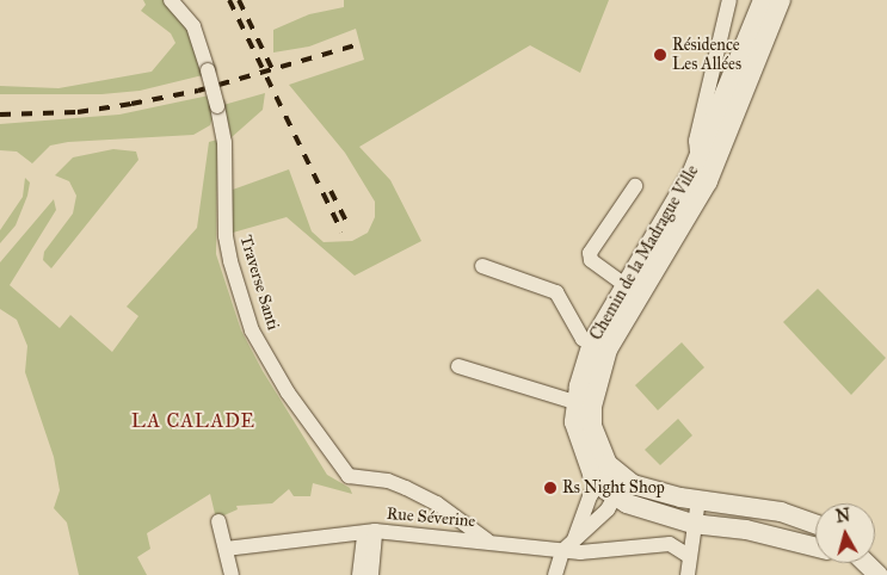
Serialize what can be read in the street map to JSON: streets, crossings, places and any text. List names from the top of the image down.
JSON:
{
  "streets": {
    "street": ["Chemin de la Madrague Ville", "Traverse Santi", "Rue Séverine"]
  },
  "crossings": [
    ["Traverse Santi", "Rue Séverine"]
  ],
  "districts": ["LA CALADE"],
  "places": ["Résidence Les Allées", "Rs Night Shop"],
  "north": "top"
}
